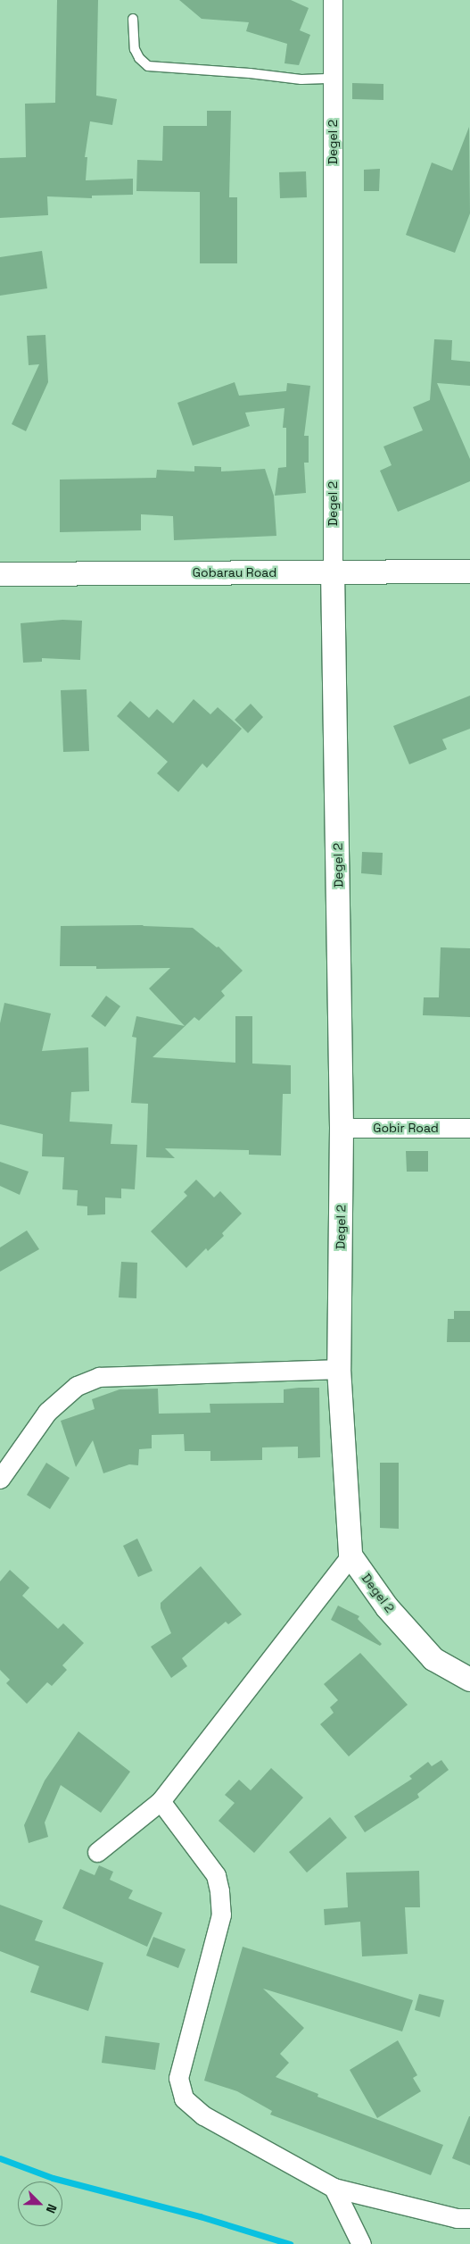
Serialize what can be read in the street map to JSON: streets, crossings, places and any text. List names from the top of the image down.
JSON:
{
  "streets": {
    "street": ["Degel 2", "Gobarau Road", "Gobir Road"]
  },
  "crossings": [
    ["Degel 2", "Gobarau Road"],
    ["Degel 2", "Gobir Road"]
  ],
  "north": "bottom right"
}
